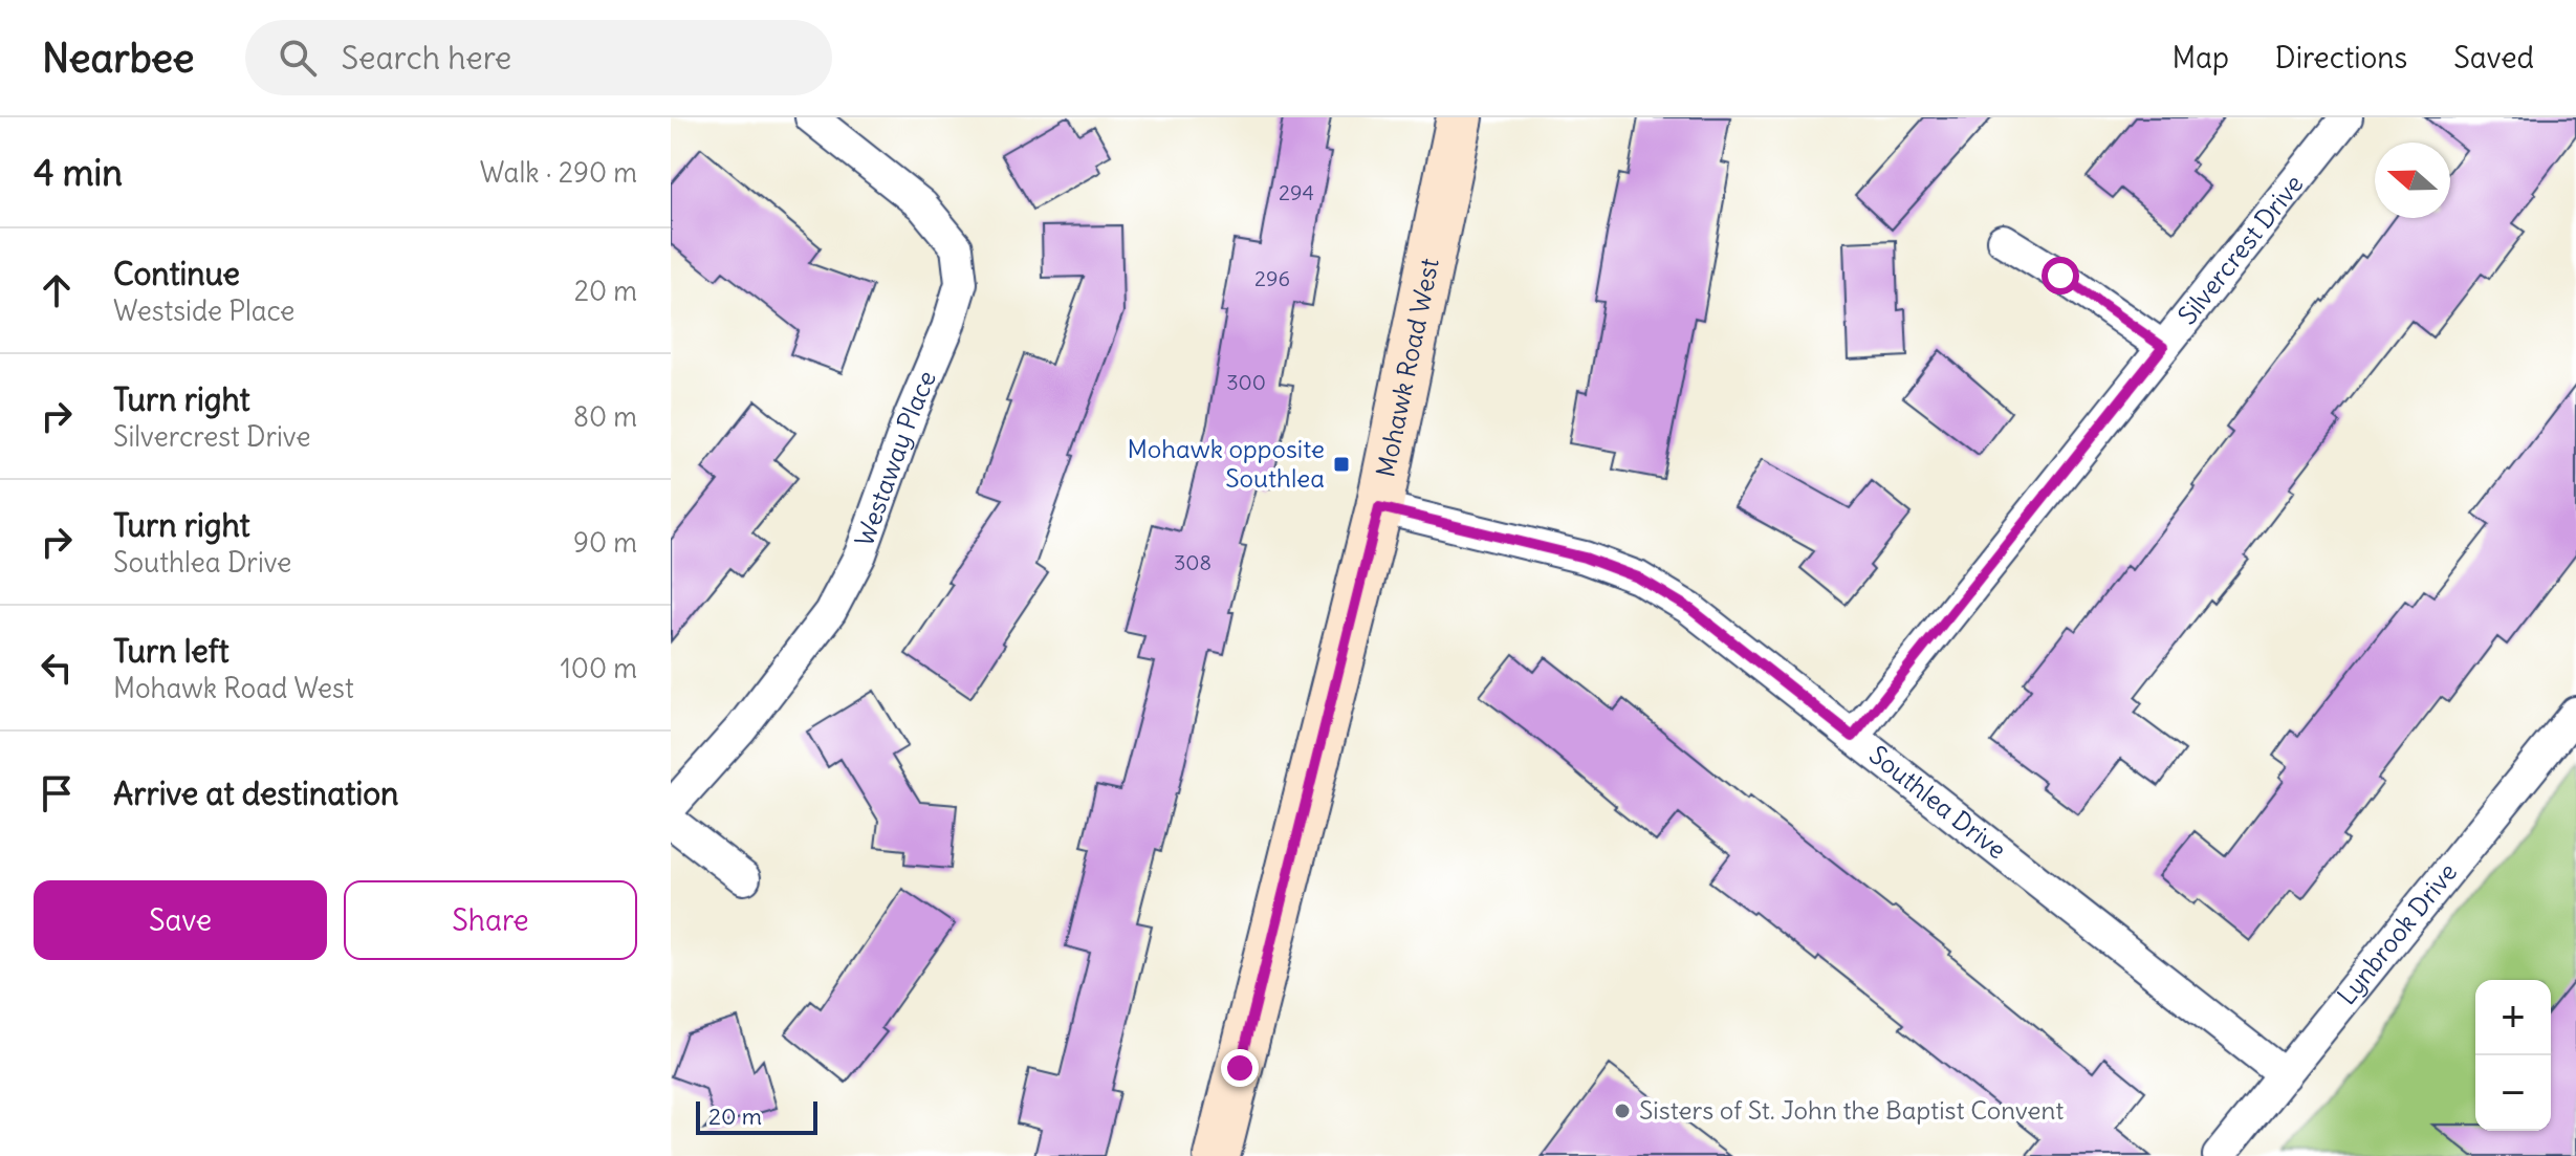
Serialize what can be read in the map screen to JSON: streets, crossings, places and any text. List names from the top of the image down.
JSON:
{
  "streets": {
    "main road": ["Mohawk Road West"],
    "street": [
      "Silvercrest Drive",
      "Westaway Place",
      "Southlea Drive",
      "Lynbrook Drive"
    ]
  },
  "crossings": [
    ["Silvercrest Drive", "Southlea Drive"],
    ["Mohawk Road West", "Southlea Drive"],
    ["Southlea Drive", "Lynbrook Drive"]
  ],
  "places": {
    "transit": ["Mohawk opposite Southlea"],
    "other": ["Sisters of St. John the Baptist Convent"]
  },
  "house_numbers": [
    "294",
    "296",
    "300",
    "308"
  ],
  "scale_bar": "20 m",
  "north": "left",
  "page": {
    "header": "Nearbee",
    "search": "Search here",
    "nav": ["Map", "Directions", "Saved"],
    "heading": ["4 min", "Walk · 290 m"],
    "list": [
      ["Continue", "Westside Place", "20 m"],
      ["Turn right", "Silvercrest Drive", "80 m"],
      ["Turn right", "Southlea Drive", "90 m"],
      ["Turn left", "Mohawk Road West", "100 m"],
      "Arrive at destination"
    ],
    "buttons": ["Save", "Share"],
    "map_buttons": ["+", "−"],
    "scale": "20 m"
  }
}
